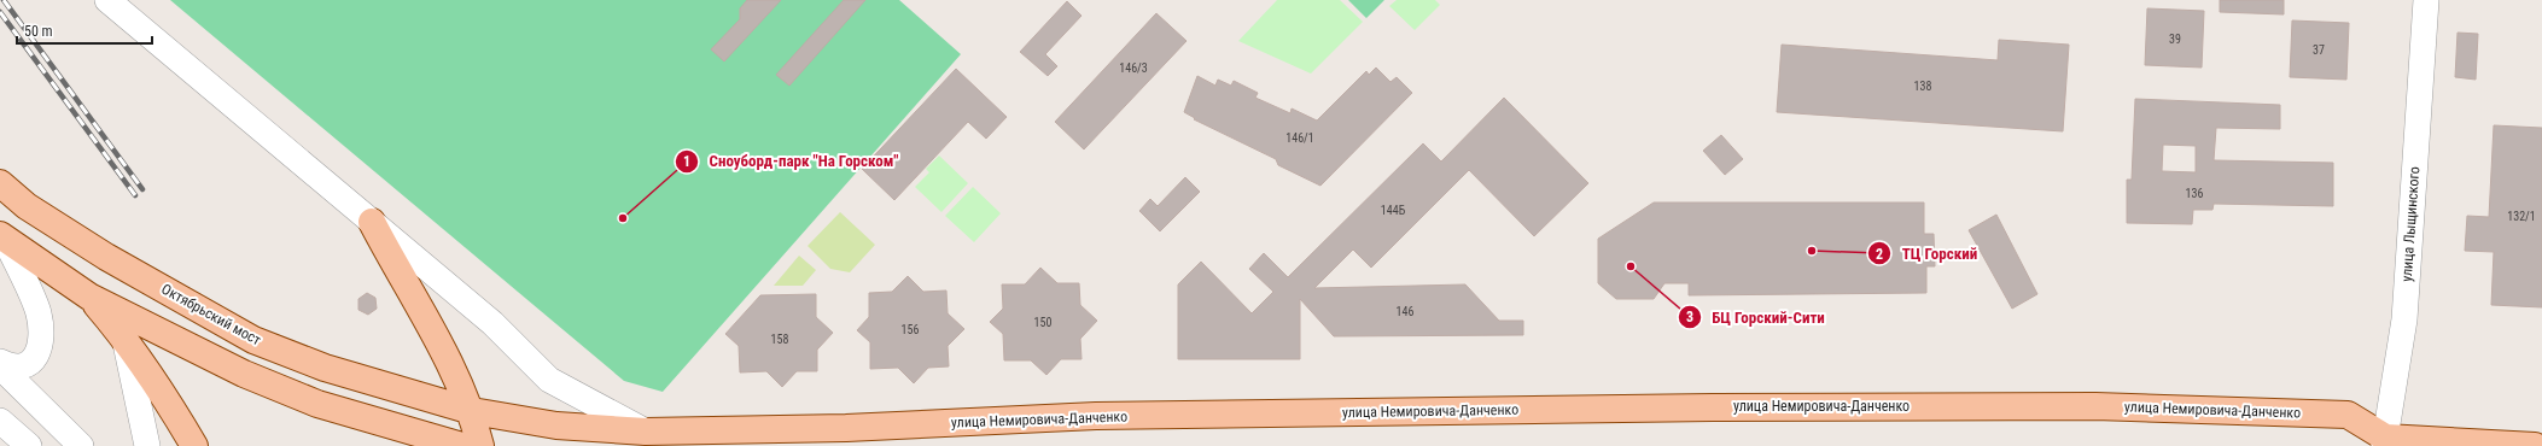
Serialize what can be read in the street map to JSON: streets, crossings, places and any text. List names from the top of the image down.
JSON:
{
  "streets": {
    "main road": ["Октябрьский мост", "улица Немировича-Данченко"],
    "street": ["улица Лыщинского"]
  },
  "crossings": [
    ["улица Лыщинского", "улица Немировича-Данченко"],
    ["Октябрьский мост", "улица Немировича-Данченко"]
  ],
  "places": ["Сноуборд-парк \"На Горском\"", "ТЦ Горский", "БЦ Горский-Сити"],
  "house_numbers": [
    "39",
    "37",
    "146/3",
    "138",
    "146/1",
    "136",
    "144Б",
    "132/1",
    "146",
    "150",
    "156",
    "158"
  ],
  "scale_bar": "50 m"
}
